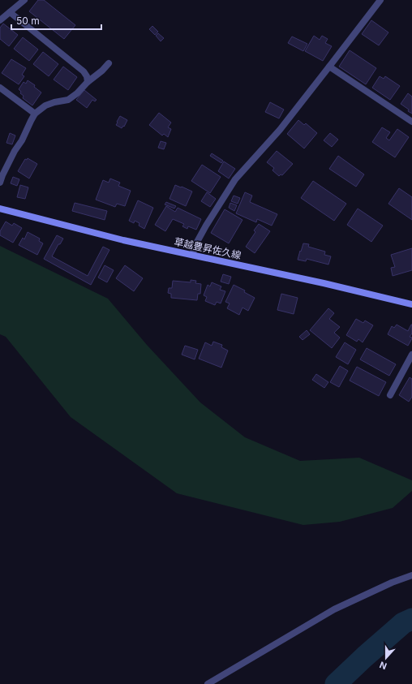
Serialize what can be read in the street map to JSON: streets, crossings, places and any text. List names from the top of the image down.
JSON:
{
  "streets": {
    "main road": ["草越豊昇佐久線"]
  },
  "scale_bar": "50 m",
  "north": "bottom"
}
